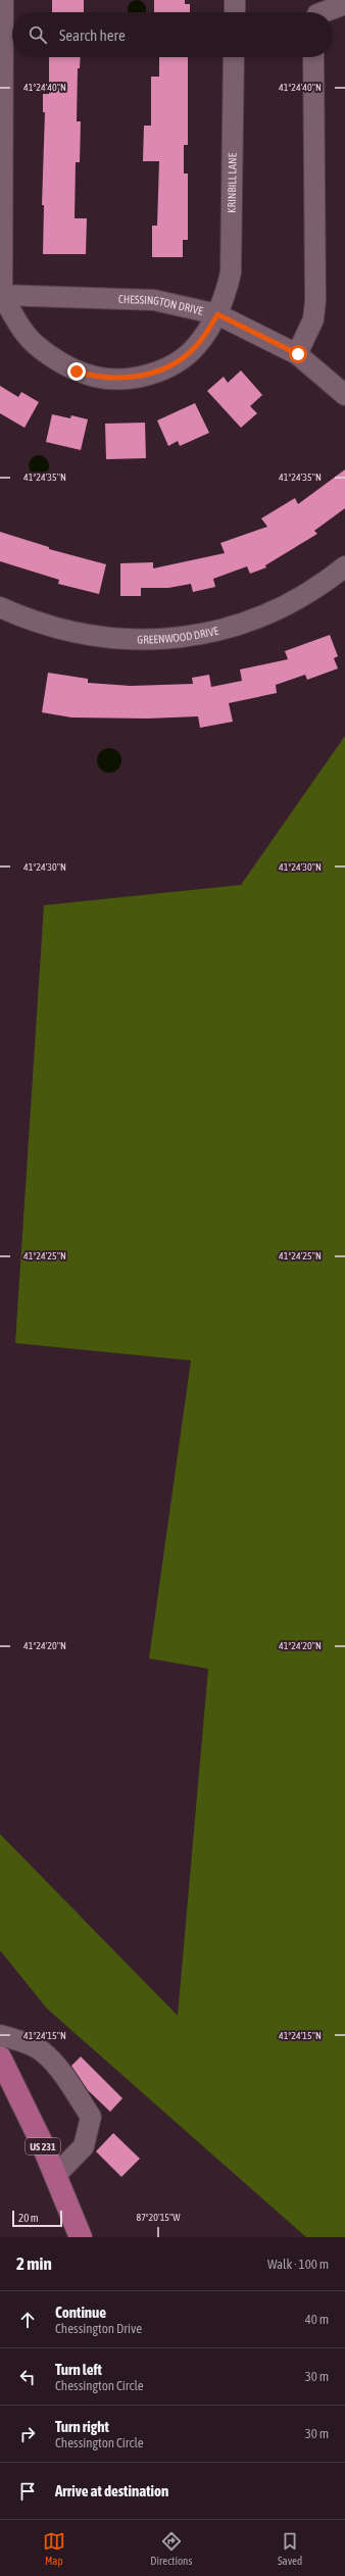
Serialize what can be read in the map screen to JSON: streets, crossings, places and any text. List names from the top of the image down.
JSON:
{
  "streets": {
    "main road": ["US 231"],
    "street": ["KRINBILL LANE", "CHESSINGTON DRIVE", "GREENWOOD DRIVE"]
  },
  "crossings": [
    ["KRINBILL LANE", "CHESSINGTON DRIVE"]
  ],
  "scale_bar": "20 m",
  "page": {
    "search": "Search here",
    "scale": "20 m",
    "heading": ["2 min", "Walk · 100 m"],
    "list": [
      ["Continue", "Chessington Drive", "40 m"],
      ["Turn left", "Chessington Circle", "30 m"],
      ["Turn right", "Chessington Circle", "30 m"],
      "Arrive at destination"
    ],
    "nav": ["Map", "Directions", "Saved"]
  },
  "coordinates": [
    "41°24'40\"N",
    "41°24'35\"N",
    "41°24'30\"N",
    "41°24'25\"N",
    "41°24'20\"N",
    "41°24'15\"N",
    "87°20'15\"W"
  ]
}
